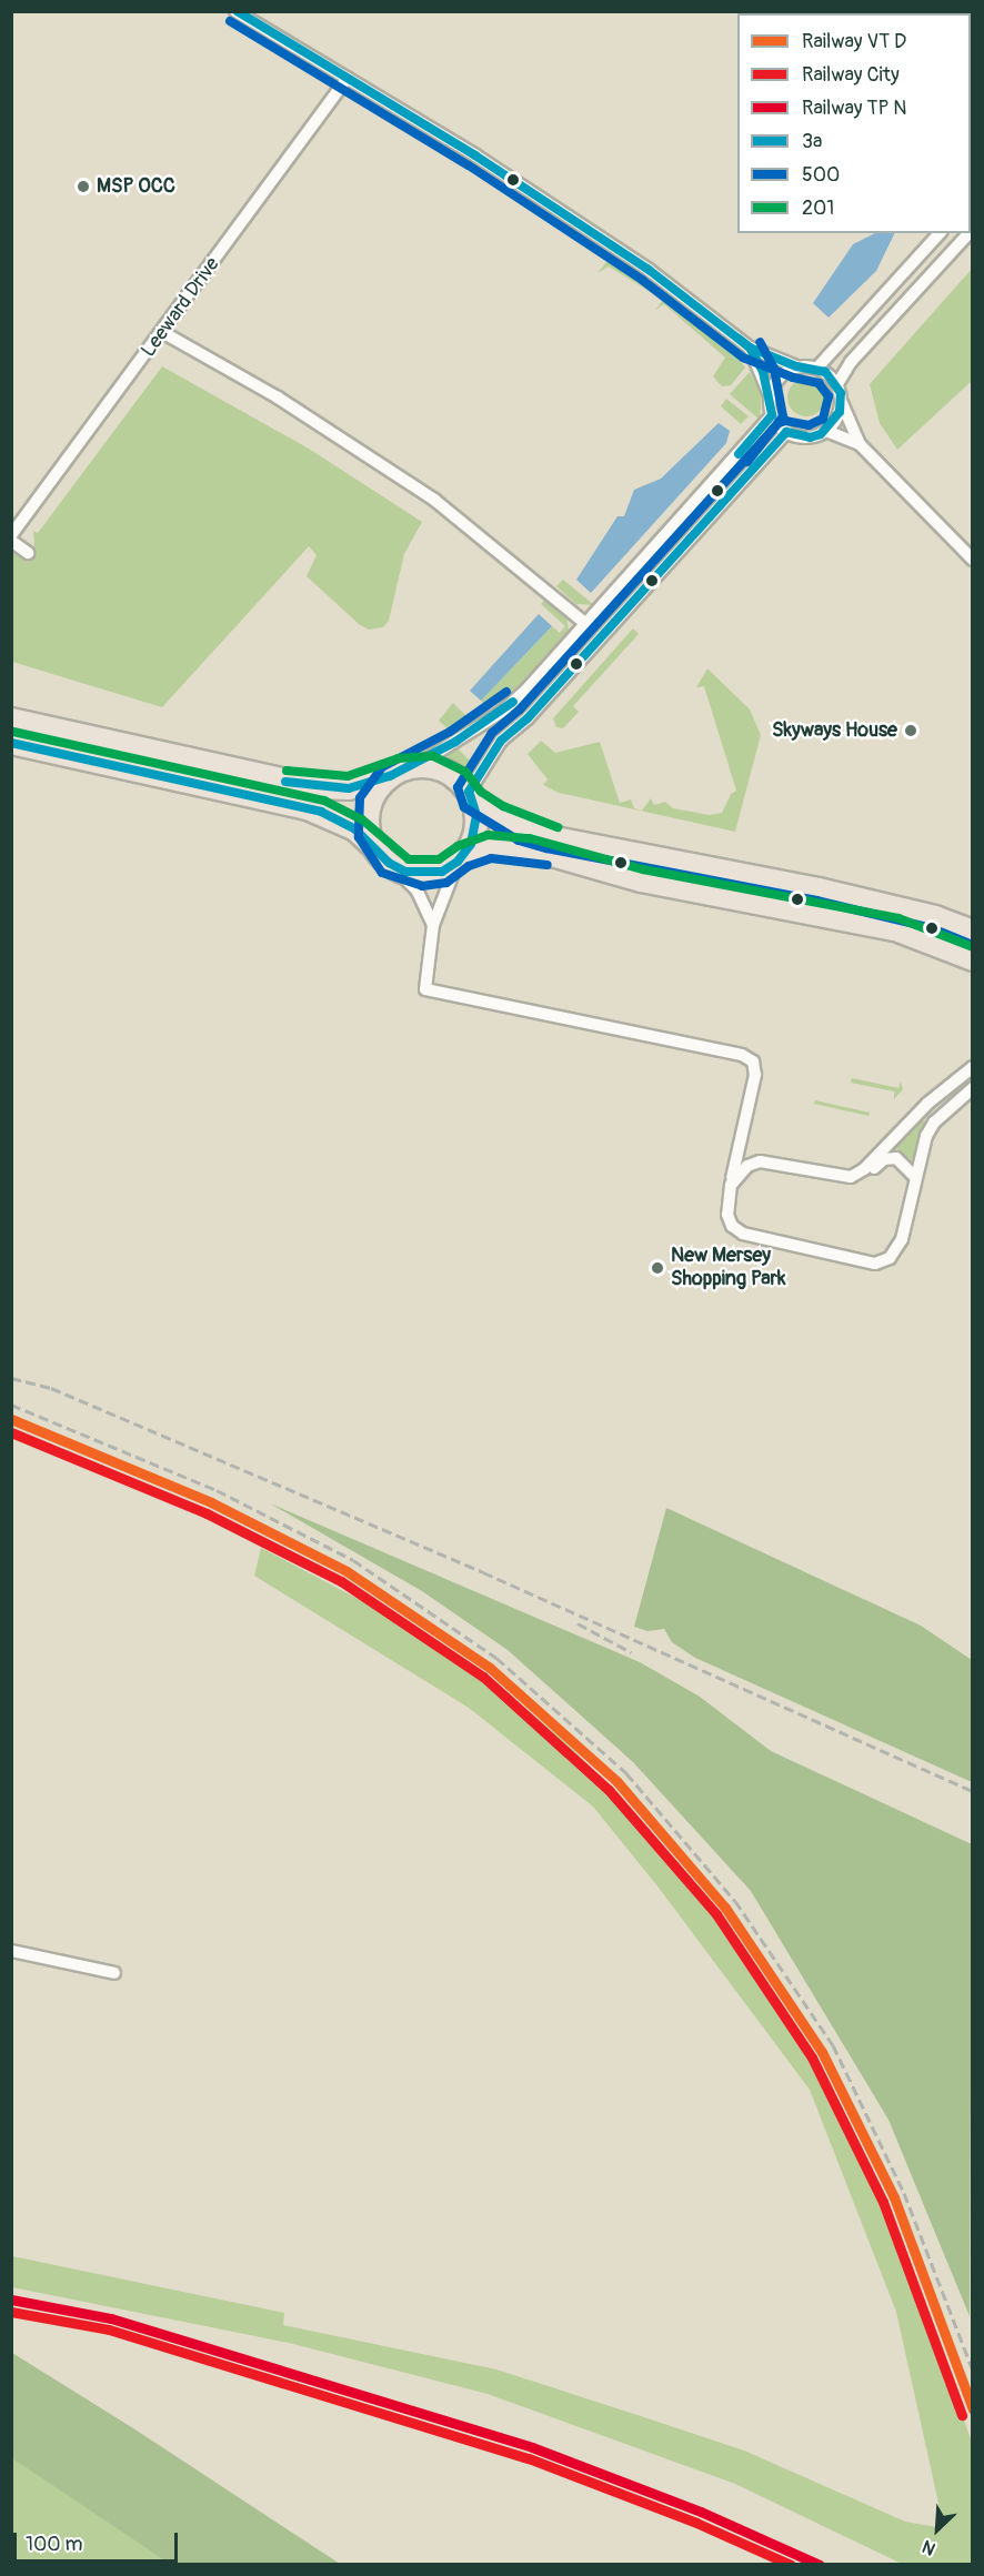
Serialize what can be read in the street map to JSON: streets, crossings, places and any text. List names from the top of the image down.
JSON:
{
  "streets": {
    "street": ["Leeward Drive"]
  },
  "places": ["MSP OCC", "Skyways House", "New Mersey Shopping Park"],
  "lines": [
    "transit line 3a",
    "transit line 500",
    "transit line 201",
    "rail line City"
  ],
  "legend": [
    "Railway VT D",
    "Railway City",
    "Railway TP N",
    "3a",
    "500",
    "201"
  ],
  "scale_bar": "100 m",
  "north": "bottom left"
}
